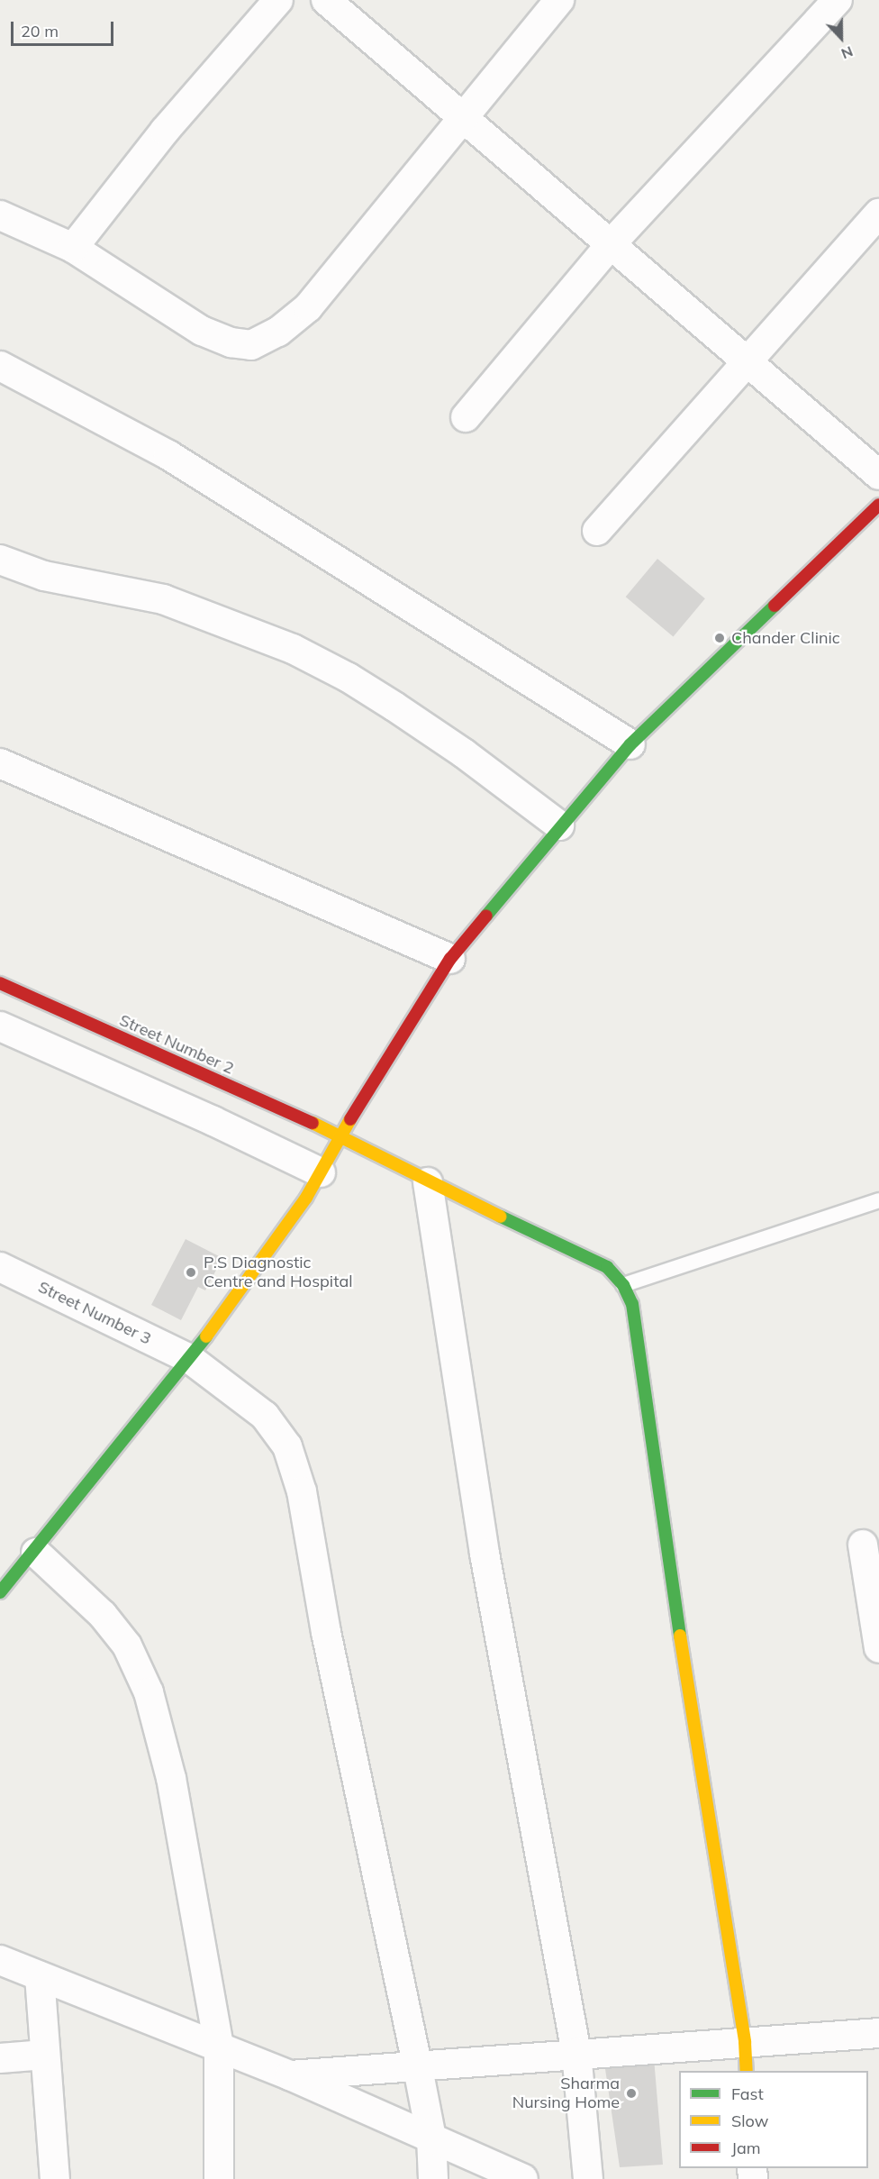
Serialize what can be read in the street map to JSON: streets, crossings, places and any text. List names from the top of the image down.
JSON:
{
  "streets": {
    "street": ["Street Number 2", "Street Number 3"]
  },
  "places": ["Chander Clinic", "P.S Diagnostic Centre and Hospital", "Sharma Nursing Home"],
  "legend": ["Fast", "Slow", "Jam"],
  "scale_bar": "20 m",
  "north": "bottom"
}
